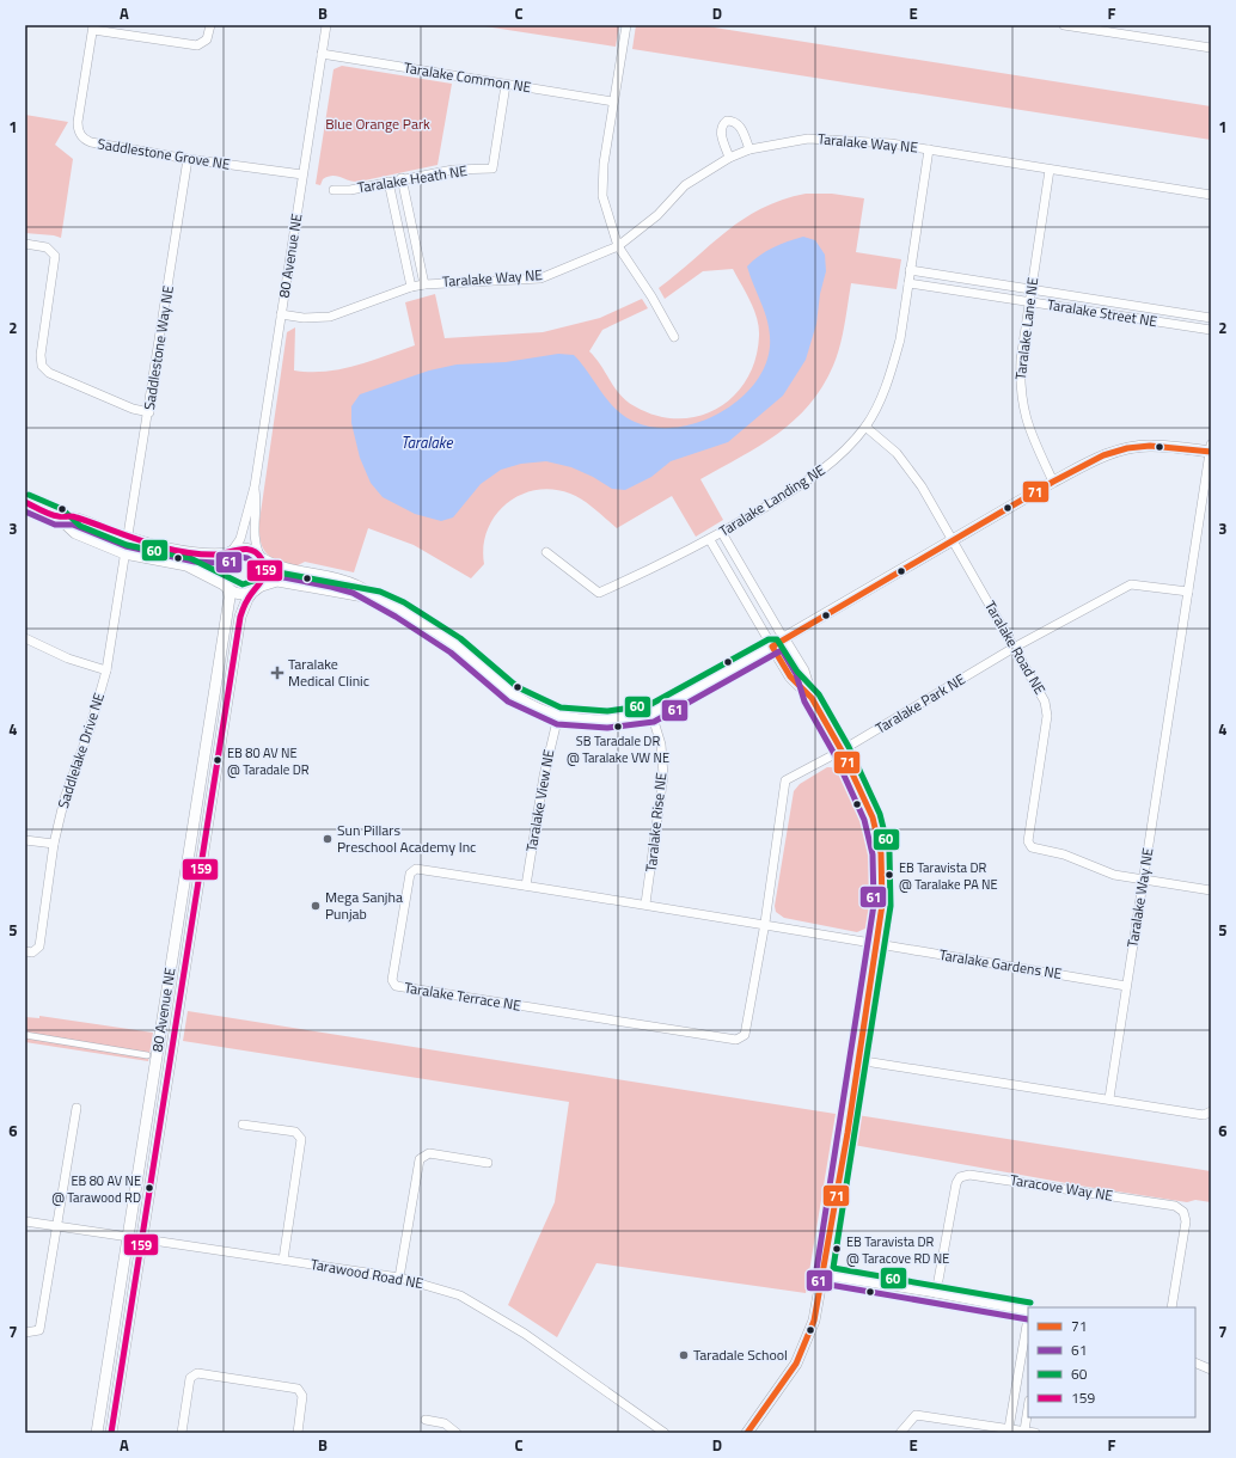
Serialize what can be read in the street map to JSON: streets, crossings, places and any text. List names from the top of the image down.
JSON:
{
  "streets": {
    "street": [
      "Taralake Common NE",
      "Taralake Way NE",
      "Saddlestone Grove NE",
      "Taralake Heath NE",
      "80 Avenue NE",
      "Taralake Street NE",
      "Taralake Lane NE",
      "Saddlestone Way NE",
      "Taralake Landing NE",
      "Taralake Road NE",
      "Taralake Park NE",
      "Saddlelake Drive NE",
      "Taralake View NE",
      "Taralake Rise NE",
      "Taralake Gardens NE",
      "Taralake Terrace NE",
      "Taracove Way NE",
      "Tarawood Road NE"
    ]
  },
  "crossings": [
    ["Taralake Common NE", "Taralake Heath NE"],
    ["Taralake Common NE", "80 Avenue NE"],
    ["Taralake Way NE", "80 Avenue NE"],
    ["Taralake Way NE", "Taralake Lane NE"],
    ["Taralake Way NE", "Taralake Landing NE"],
    ["Taralake Way NE", "Taralake Road NE"],
    ["Taralake Way NE", "Taralake Park NE"],
    ["Taralake Way NE", "Taralake Gardens NE"],
    ["Saddlestone Grove NE", "80 Avenue NE"],
    ["Saddlestone Grove NE", "Saddlestone Way NE"],
    ["80 Avenue NE", "Tarawood Road NE"],
    ["Taralake Street NE", "Taralake Lane NE"],
    ["Taralake Street NE", "Taralake Landing NE"],
    ["Saddlestone Way NE", "Saddlelake Drive NE"],
    ["Taralake Landing NE", "Taralake Road NE"],
    ["Taralake Road NE", "Taralake Park NE"],
    ["Taralake Park NE", "Taralake Terrace NE"],
    ["Taralake View NE", "Taralake Terrace NE"],
    ["Taralake Rise NE", "Taralake Terrace NE"],
    ["Taralake Gardens NE", "Taralake Terrace NE"]
  ],
  "water": ["Taralake"],
  "parks": ["Blue Orange Park"],
  "places": {
    "health": ["Taralake Medical Clinic"],
    "other": [
      "SB Taradale DR @ Taralake VW NE",
      "EB 80 AV NE @ Taradale DR",
      "Sun Pillars Preschool Academy Inc",
      "EB Taravista DR @ Taralake PA NE",
      "Mega Sanjha Punjab",
      "EB 80 AV NE @ Tarawood RD",
      "EB Taravista DR @ Taracove RD NE",
      "Taradale School"
    ]
  },
  "lines": [
    "transit line 71",
    "transit line 60",
    "transit line 159",
    "transit line 61"
  ],
  "legend": [
    "71",
    "61",
    "60",
    "159"
  ],
  "grid": {
    "columns": [
      "A",
      "B",
      "C",
      "D",
      "E",
      "F"
    ],
    "rows": [
      "1",
      "2",
      "3",
      "4",
      "5",
      "6",
      "7"
    ]
  }
}
